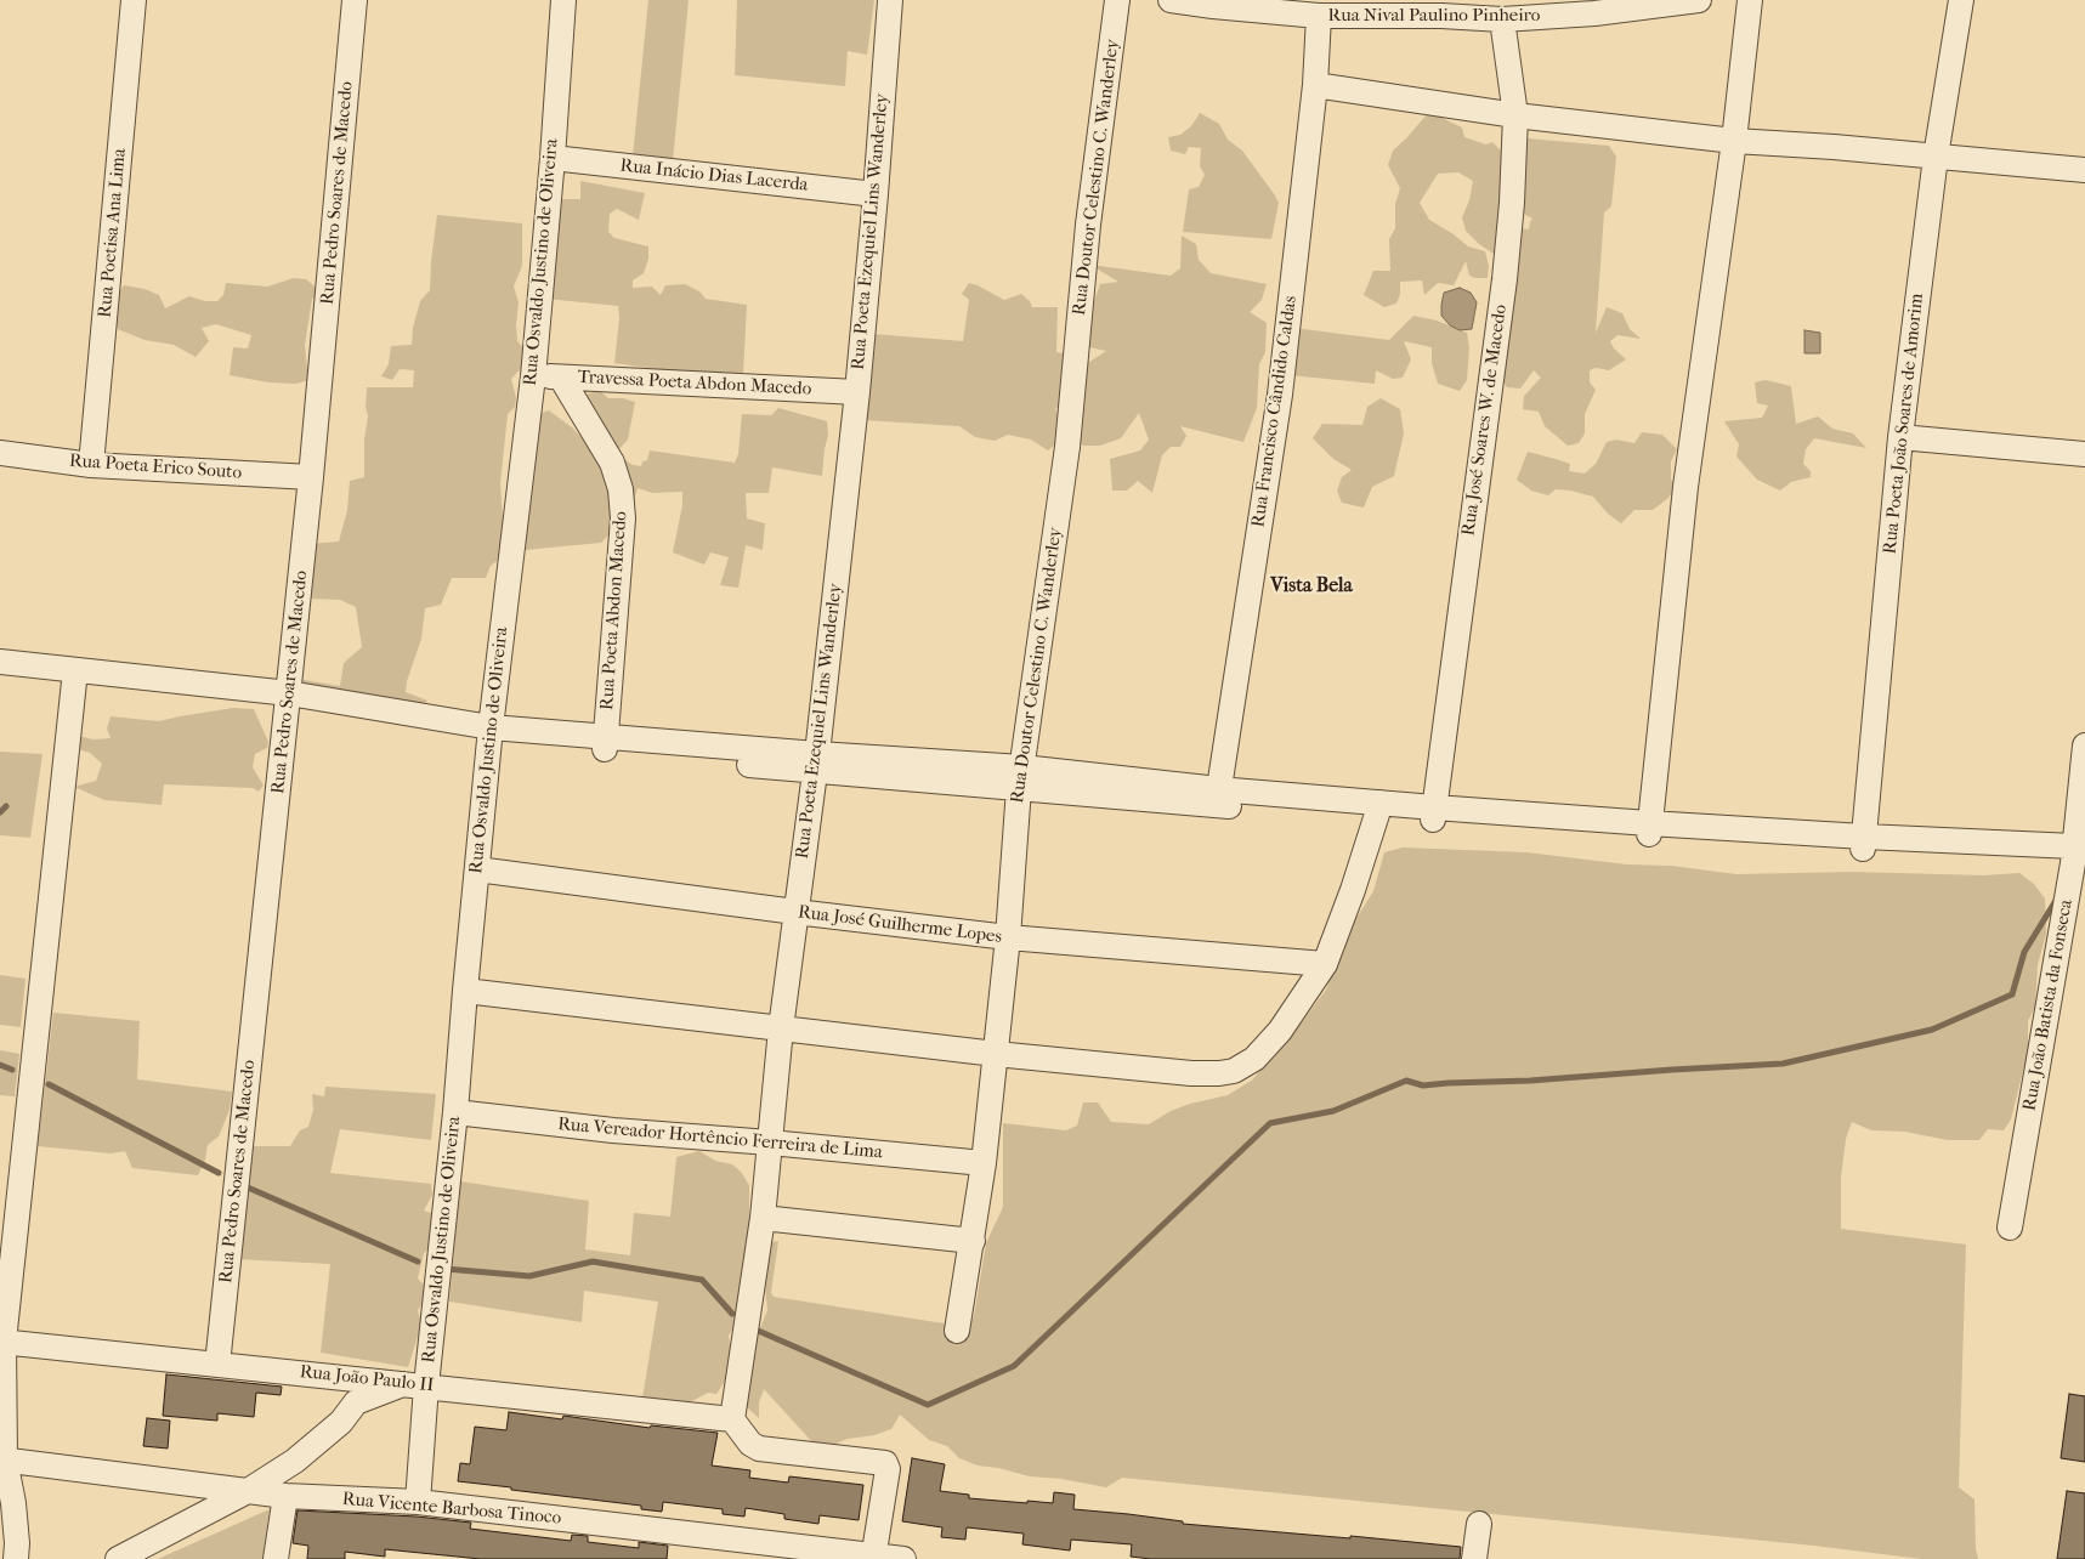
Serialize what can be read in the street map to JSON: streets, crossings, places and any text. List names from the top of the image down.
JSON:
{
  "streets": {
    "street": [
      "Rua Nival Paulino Pinheiro",
      "Rua Inácio Dias Lacerda",
      "Rua Doutor Celestino C. Wanderley",
      "Rua Pedro Soares de Macedo",
      "Rua Poeta Ezequiel Lins Wanderley",
      "Rua Poetisa Ana Lima",
      "Rua Osvaldo Justino de Oliveira",
      "Travessa Poeta Abdon Macedo",
      "Rua Francisco Cândido Caldas",
      "Rua José Soares W. de Macedo",
      "Rua Poeta João Soares de Amorim",
      "Rua Poeta Erico Souto",
      "Rua Poeta Abdon Macedo",
      "Rua José Guilherme Lopes",
      "Rua João Batista da Fonseca",
      "Rua Vereador Hortêncio Ferreira de Lima",
      "Rua João Paulo II",
      "Rua Vicente Barbosa Tinoco"
    ]
  },
  "crossings": [
    ["Rua Nival Paulino Pinheiro", "Rua Francisco Cândido Caldas"],
    ["Rua Nival Paulino Pinheiro", "Rua José Soares W. de Macedo"],
    ["Rua Inácio Dias Lacerda", "Rua Poeta Ezequiel Lins Wanderley"],
    ["Rua Inácio Dias Lacerda", "Rua Osvaldo Justino de Oliveira"],
    ["Rua Doutor Celestino C. Wanderley", "Rua José Guilherme Lopes"],
    ["Rua Doutor Celestino C. Wanderley", "Rua Vereador Hortêncio Ferreira de Lima"],
    ["Rua Pedro Soares de Macedo", "Rua Poeta Erico Souto"],
    ["Rua Pedro Soares de Macedo", "Rua João Paulo II"],
    ["Rua Poeta Ezequiel Lins Wanderley", "Travessa Poeta Abdon Macedo"],
    ["Rua Poeta Ezequiel Lins Wanderley", "Rua José Guilherme Lopes"],
    ["Rua Poeta Ezequiel Lins Wanderley", "Rua Vereador Hortêncio Ferreira de Lima"],
    ["Rua Poeta Ezequiel Lins Wanderley", "Rua João Paulo II"],
    ["Rua Poetisa Ana Lima", "Rua Poeta Erico Souto"],
    ["Rua Osvaldo Justino de Oliveira", "Travessa Poeta Abdon Macedo"],
    ["Rua Osvaldo Justino de Oliveira", "Rua José Guilherme Lopes"],
    ["Rua Osvaldo Justino de Oliveira", "Rua Vereador Hortêncio Ferreira de Lima"],
    ["Rua Osvaldo Justino de Oliveira", "Rua João Paulo II"],
    ["Rua Osvaldo Justino de Oliveira", "Rua Vicente Barbosa Tinoco"],
    ["Travessa Poeta Abdon Macedo", "Rua Poeta Abdon Macedo"]
  ],
  "districts": ["Vista Bela"]
}
